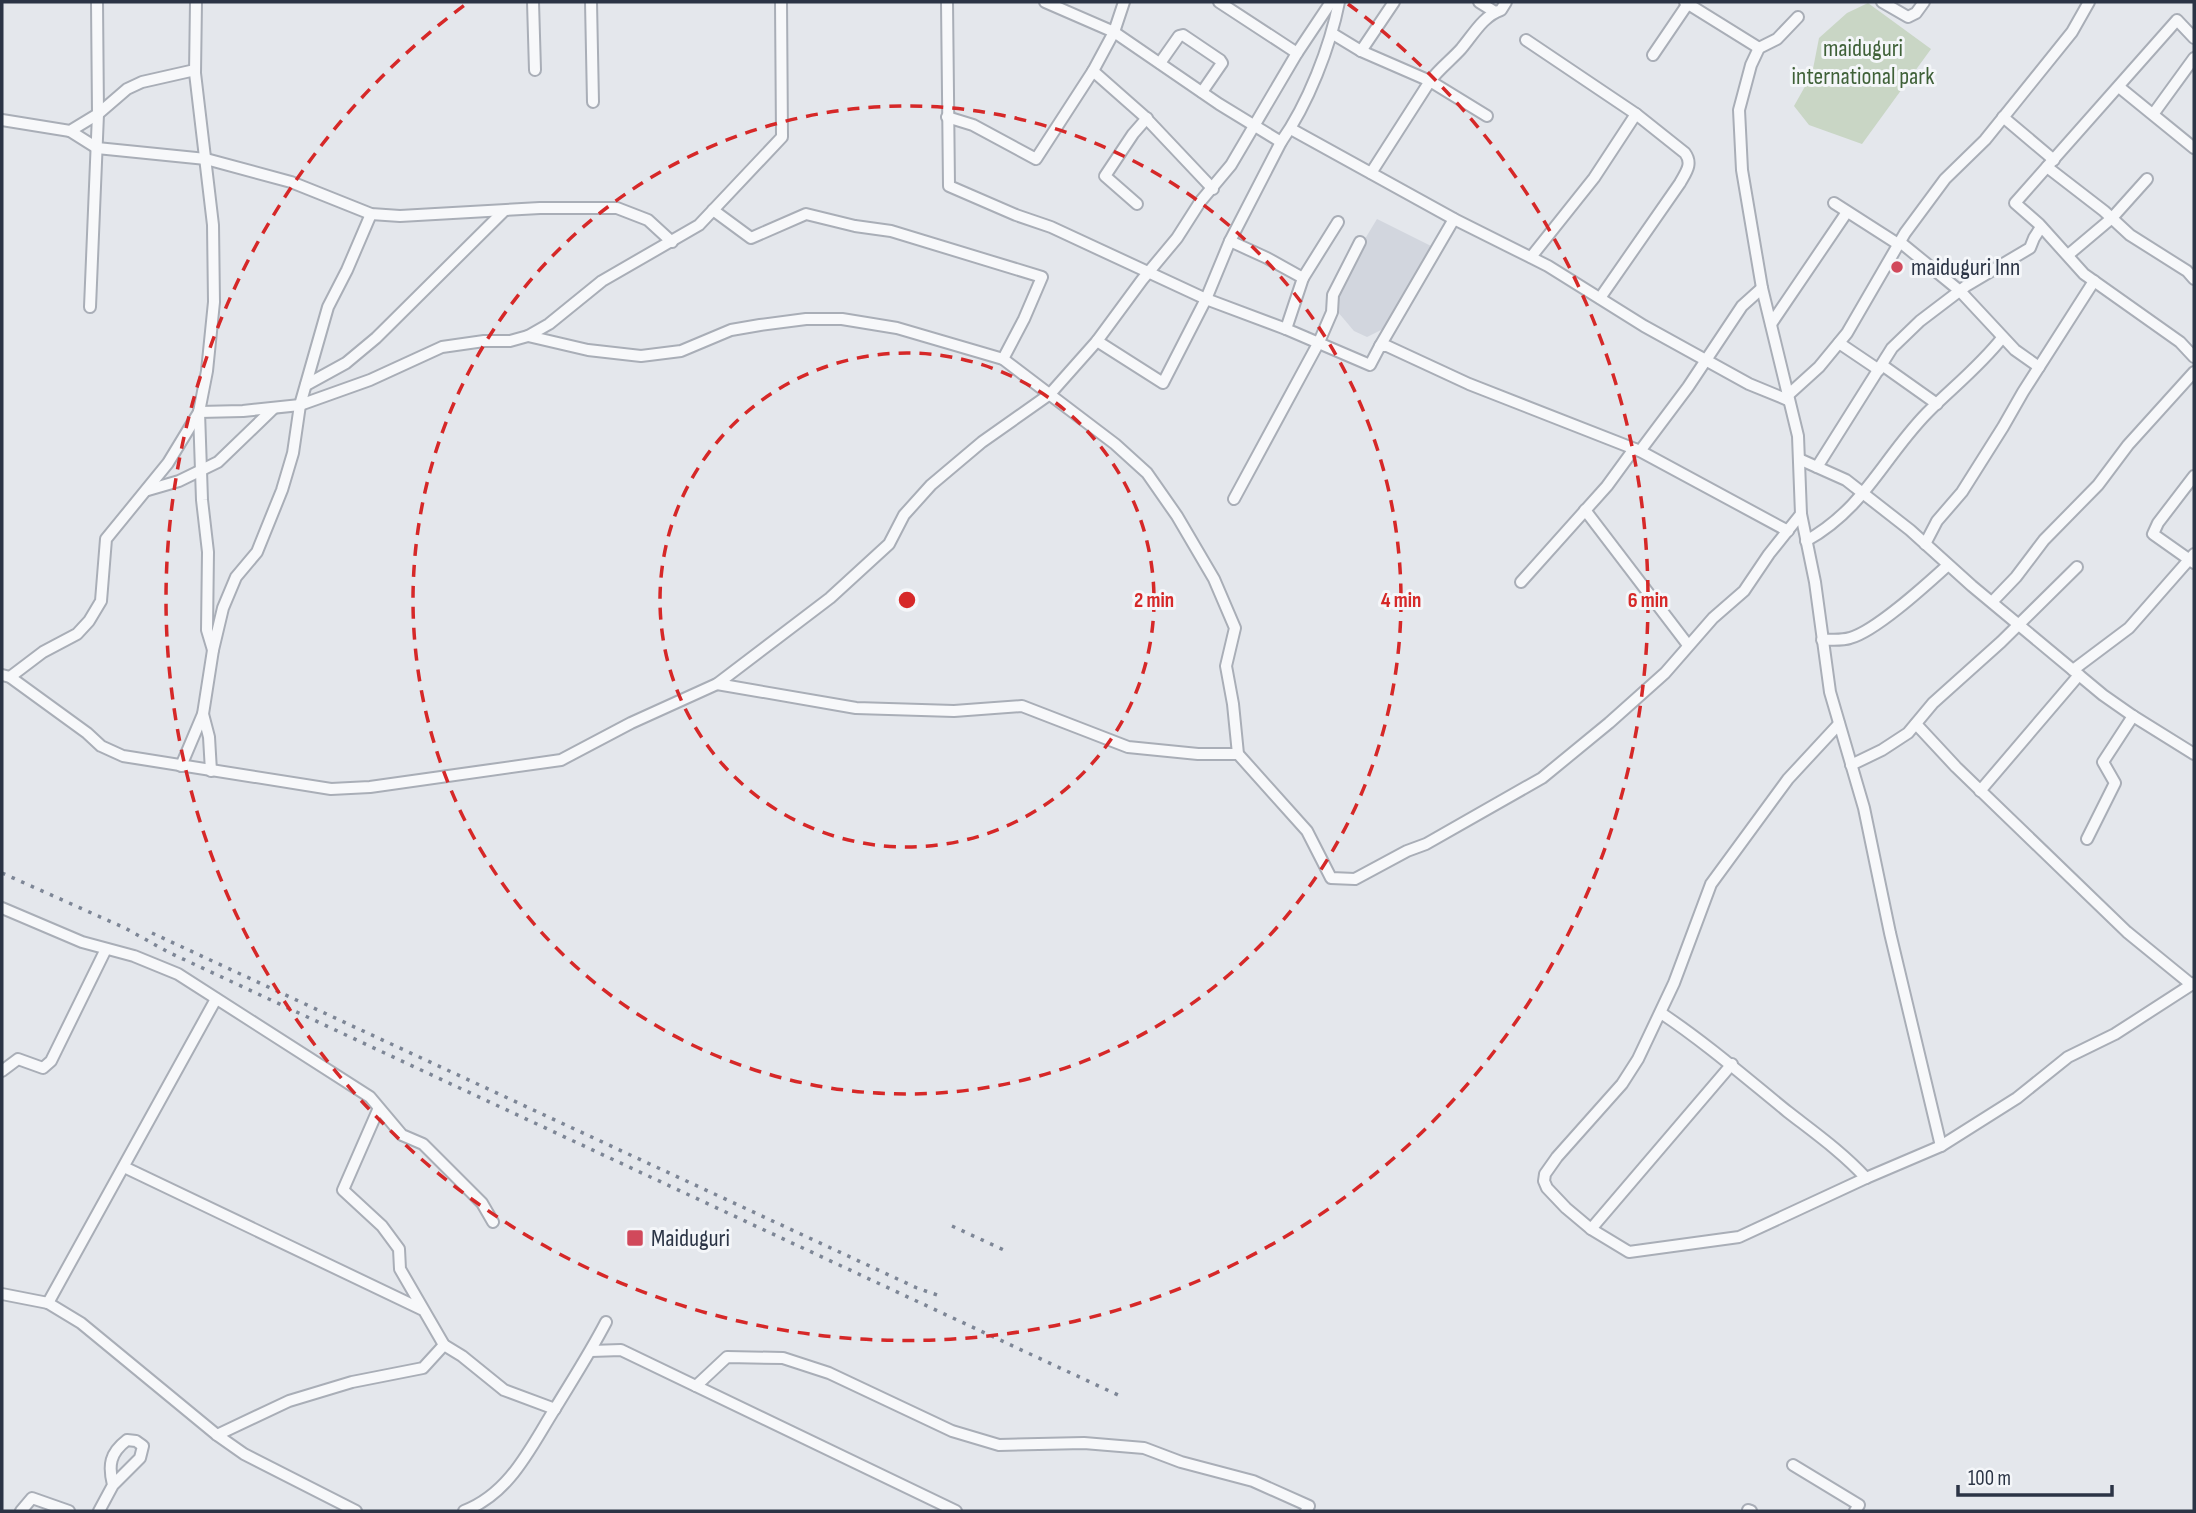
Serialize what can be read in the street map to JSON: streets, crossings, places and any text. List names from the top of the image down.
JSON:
{
  "parks": ["maiduguri international park"],
  "places": {
    "other": ["maiduguri Inn"],
    "transit": ["Maiduguri"]
  },
  "scale_bar": "100 m",
  "rings": ["2 min", "4 min", "6 min"]
}
